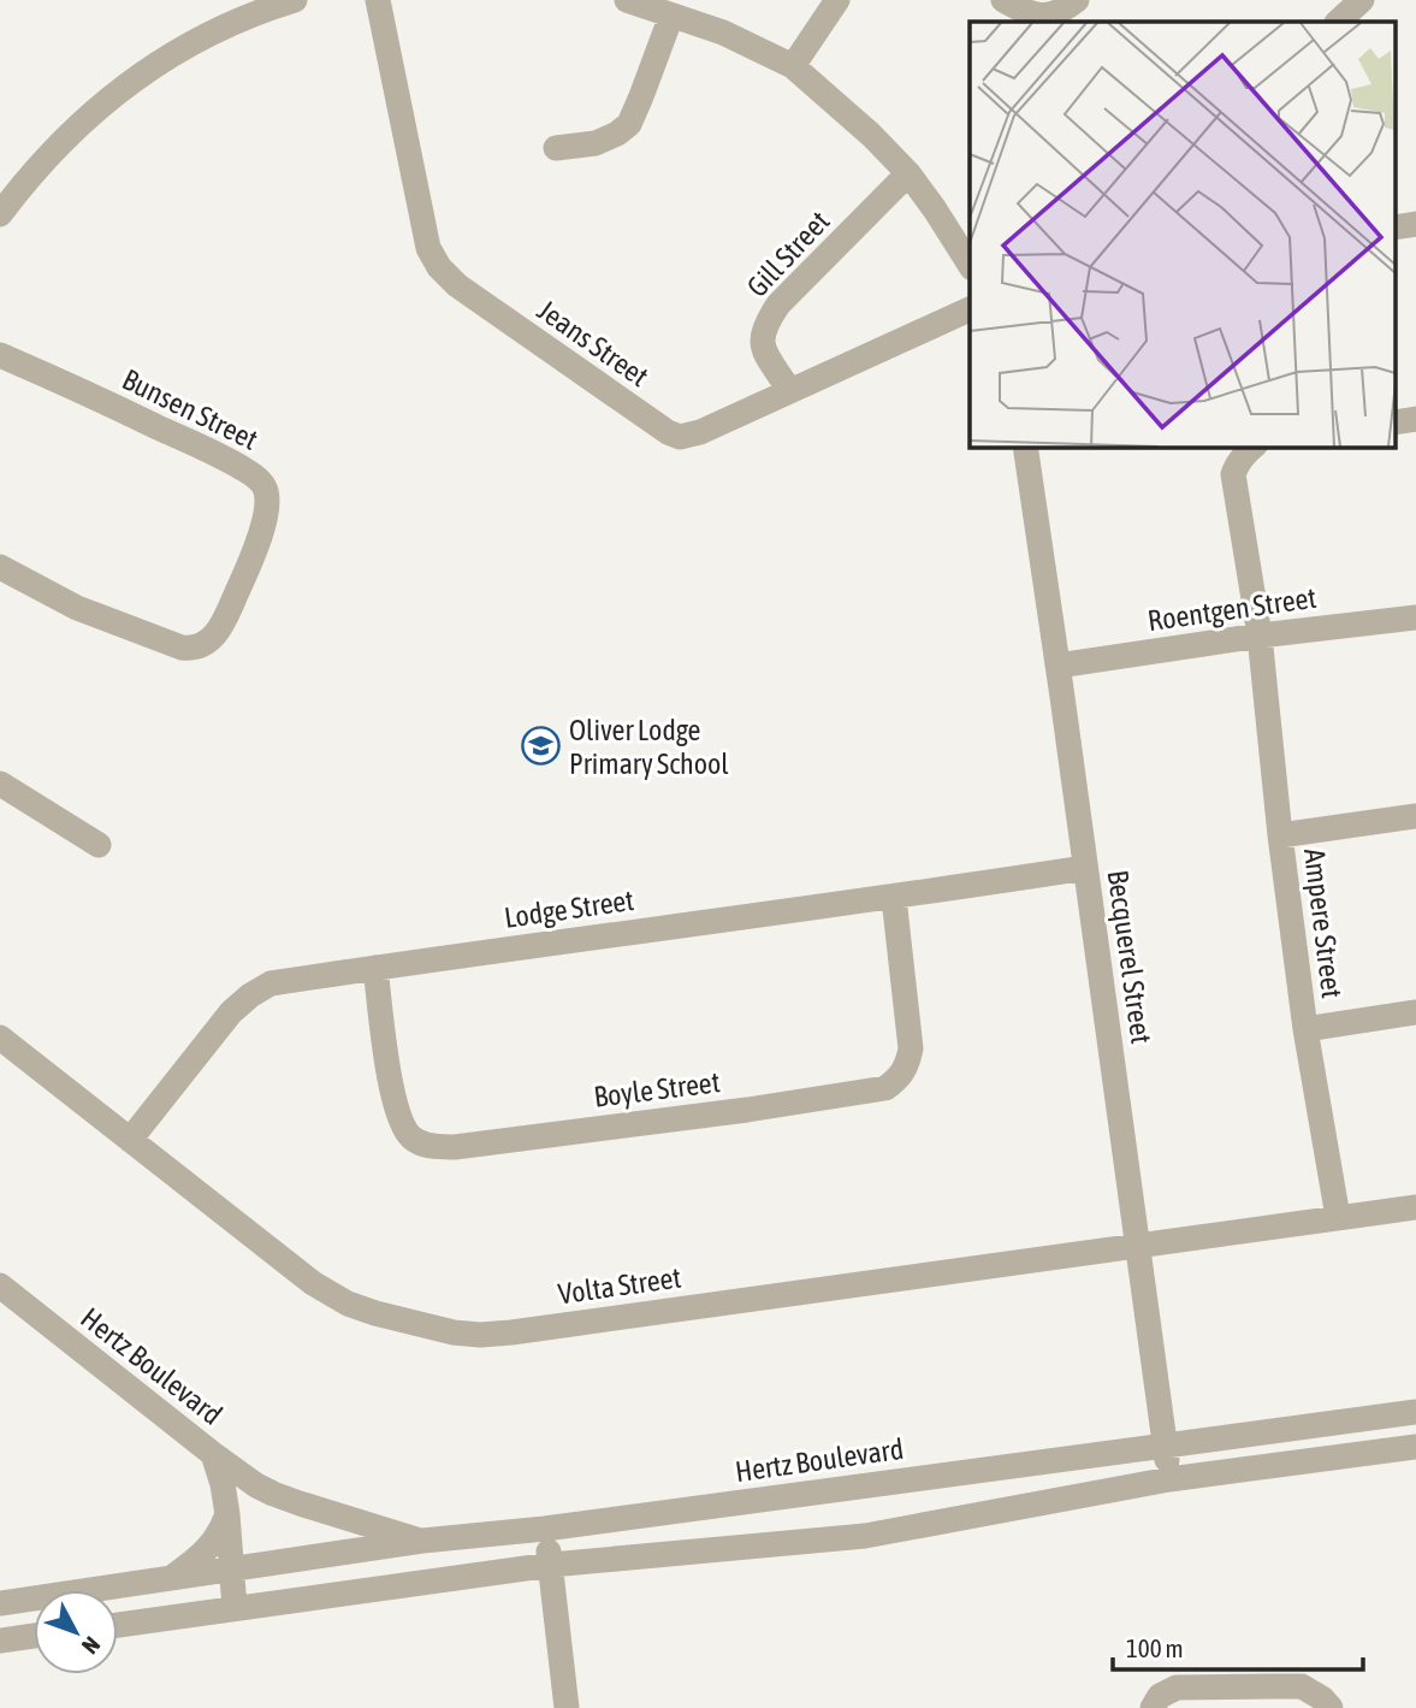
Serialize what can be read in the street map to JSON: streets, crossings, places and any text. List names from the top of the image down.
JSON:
{
  "streets": {
    "street": [
      "Gill Street",
      "Jeans Street",
      "Bunsen Street",
      "Roentgen Street",
      "Lodge Street",
      "Ampere Street",
      "Becquerel Street",
      "Boyle Street",
      "Volta Street",
      "Hertz Boulevard"
    ]
  },
  "crossings": [
    ["Gill Street", "Jeans Street"],
    ["Roentgen Street", "Ampere Street"],
    ["Roentgen Street", "Becquerel Street"],
    ["Lodge Street", "Becquerel Street"],
    ["Lodge Street", "Boyle Street"],
    ["Lodge Street", "Volta Street"],
    ["Ampere Street", "Volta Street"],
    ["Becquerel Street", "Volta Street"],
    ["Becquerel Street", "Hertz Boulevard"]
  ],
  "places": {
    "school or university": ["Oliver Lodge Primary School"]
  },
  "scale_bar": "100 m",
  "north": "bottom right"
}
